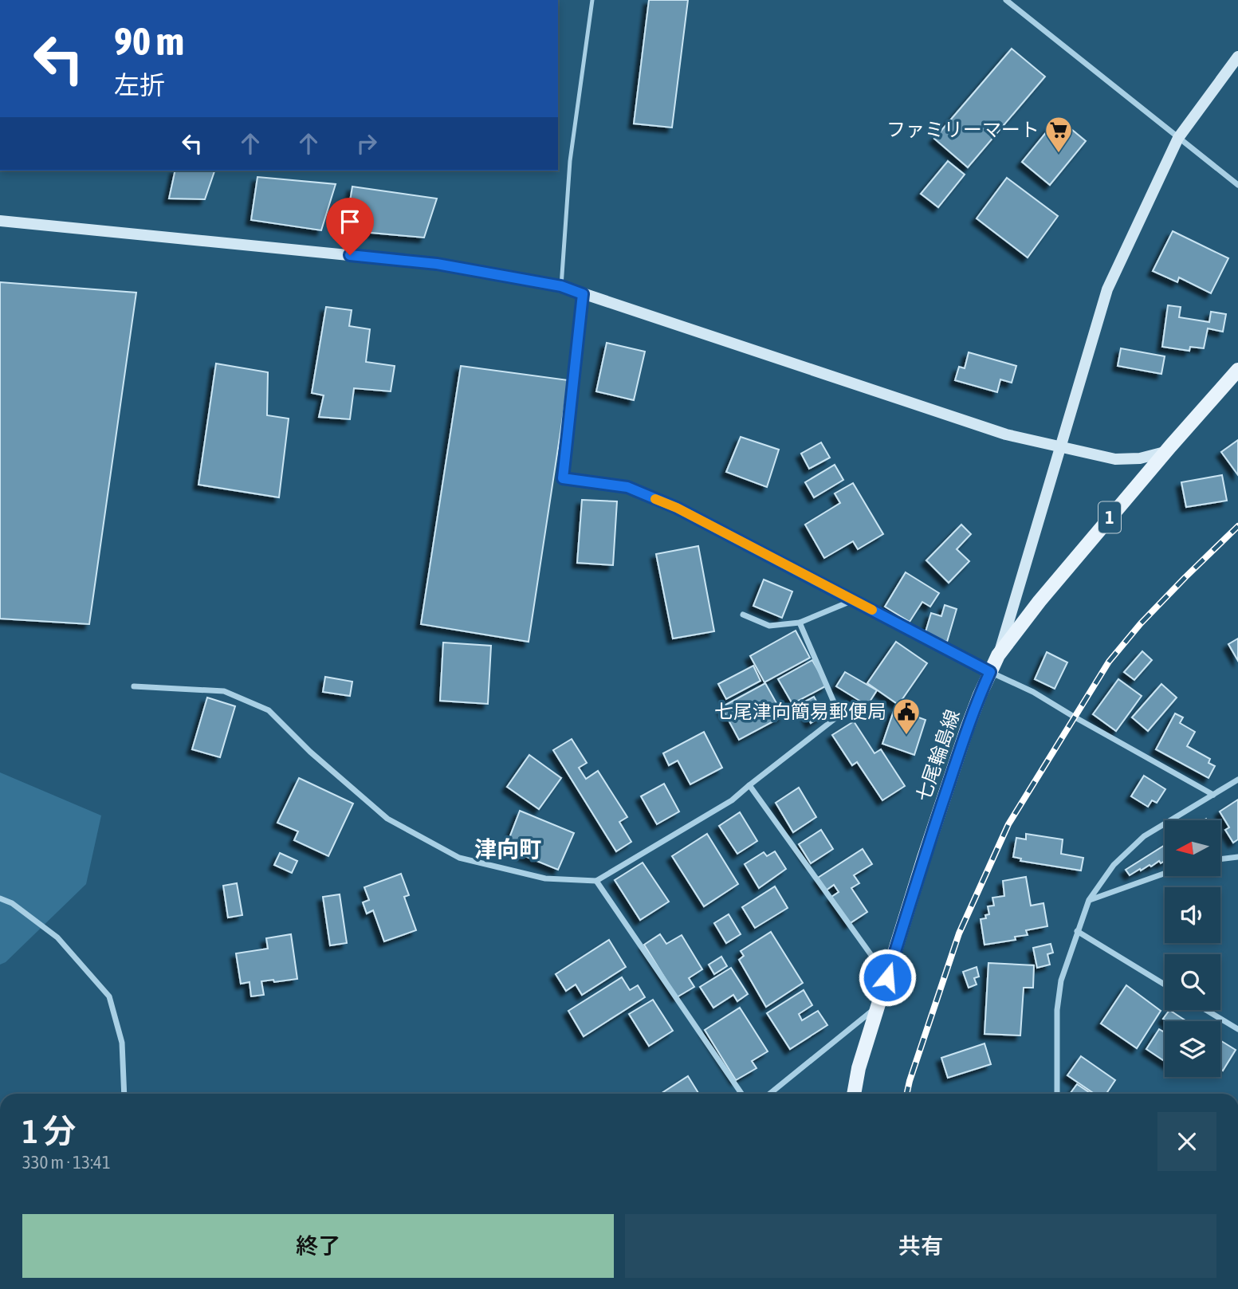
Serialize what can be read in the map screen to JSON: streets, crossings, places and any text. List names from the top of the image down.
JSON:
{
  "streets": {
    "main road": ["1", "七尾輪島線"]
  },
  "districts": ["津向町"],
  "places": {
    "supermarket": ["ファミリーマート"],
    "public building": ["七尾津向簡易郵便局"]
  },
  "north": "left",
  "page": {
    "turn": ["90 m", "左折"],
    "heading": ["1 分", "330 m · 13:41"],
    "buttons": ["終了", "共有"]
  }
}
